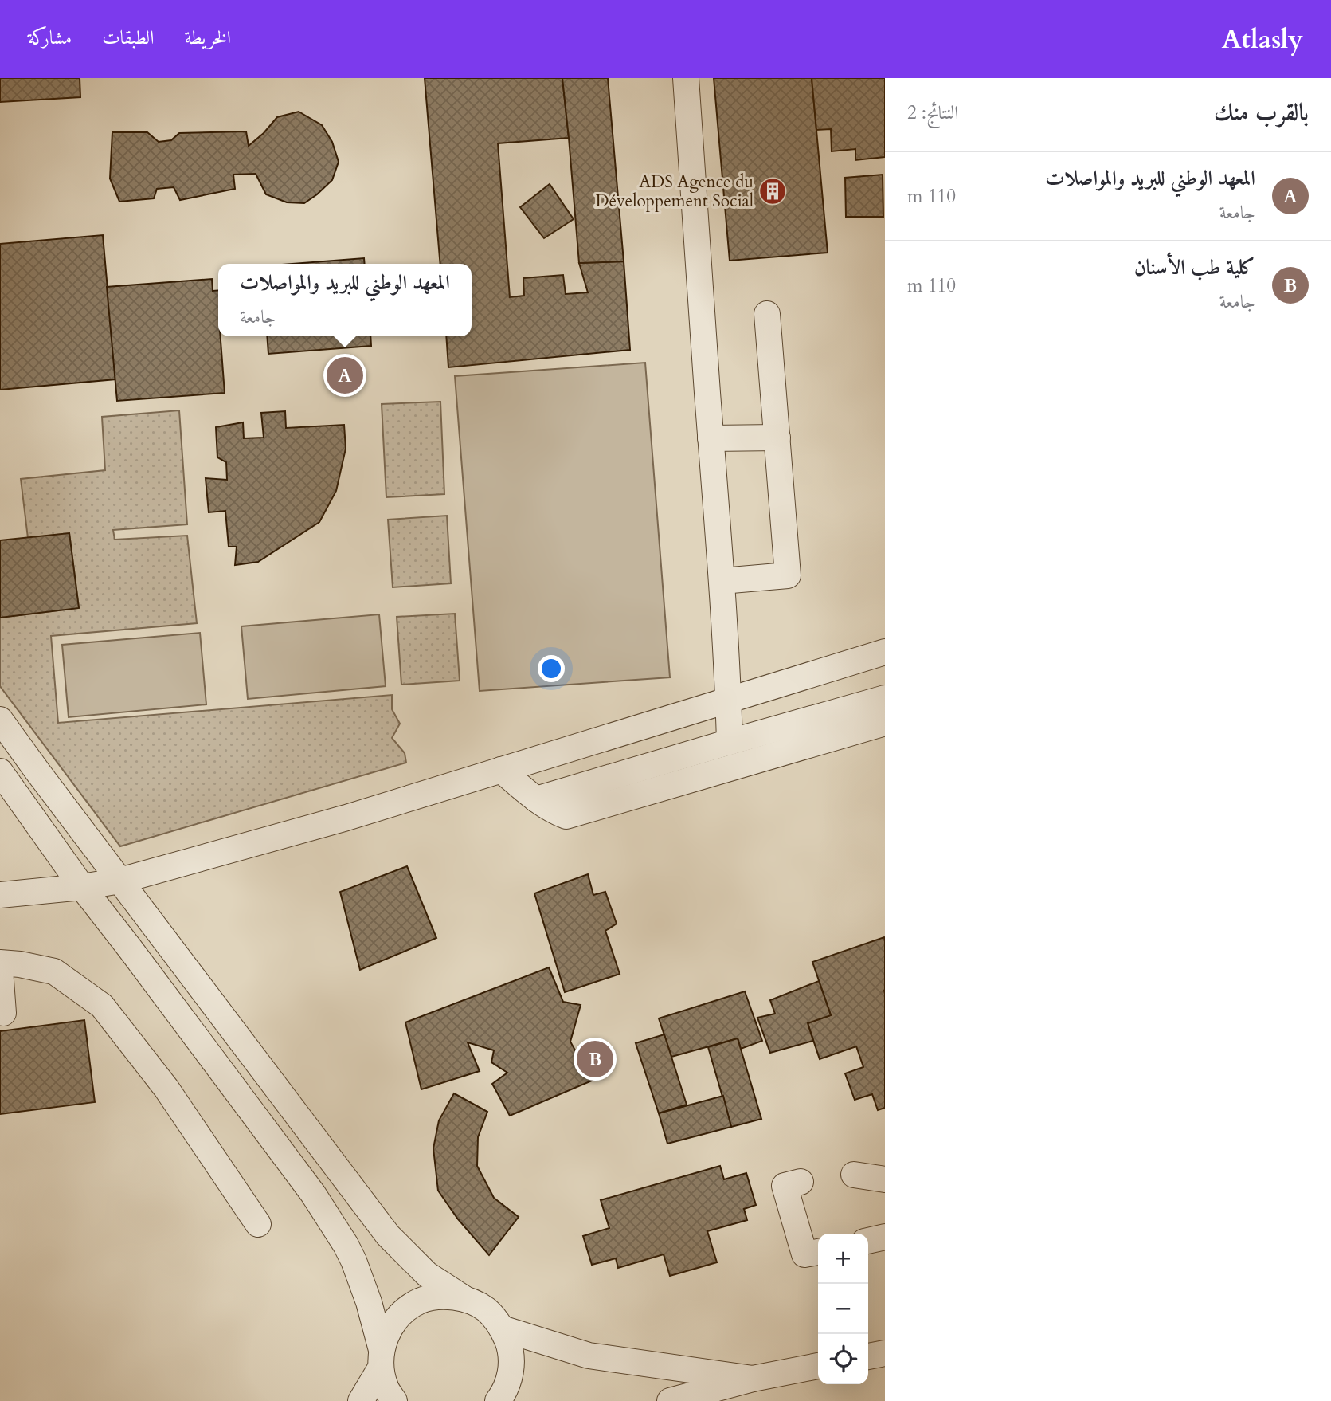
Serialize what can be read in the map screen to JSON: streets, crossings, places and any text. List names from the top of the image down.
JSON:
{
  "places": {
    "building": ["ADS Agence du Développement Social"]
  },
  "page": {
    "header": "Atlasly",
    "nav": ["الخريطة", "الطبقات", "مشاركة"],
    "heading": ["بالقرب منك", "النتائج: 2"],
    "list": [
      {
        "mark": "A",
        "name": "المعهد الوطني للبريد والمواصلات",
        "note": "جامعة",
        "value": "110 m"
      },
      {
        "mark": "B",
        "name": "كلية طب الأسنان",
        "note": "جامعة",
        "value": "110 m"
      }
    ],
    "popup": ["المعهد الوطني للبريد والمواصلات", "جامعة"],
    "pins": ["A", "B"],
    "map_buttons": ["+", "−"]
  }
}
